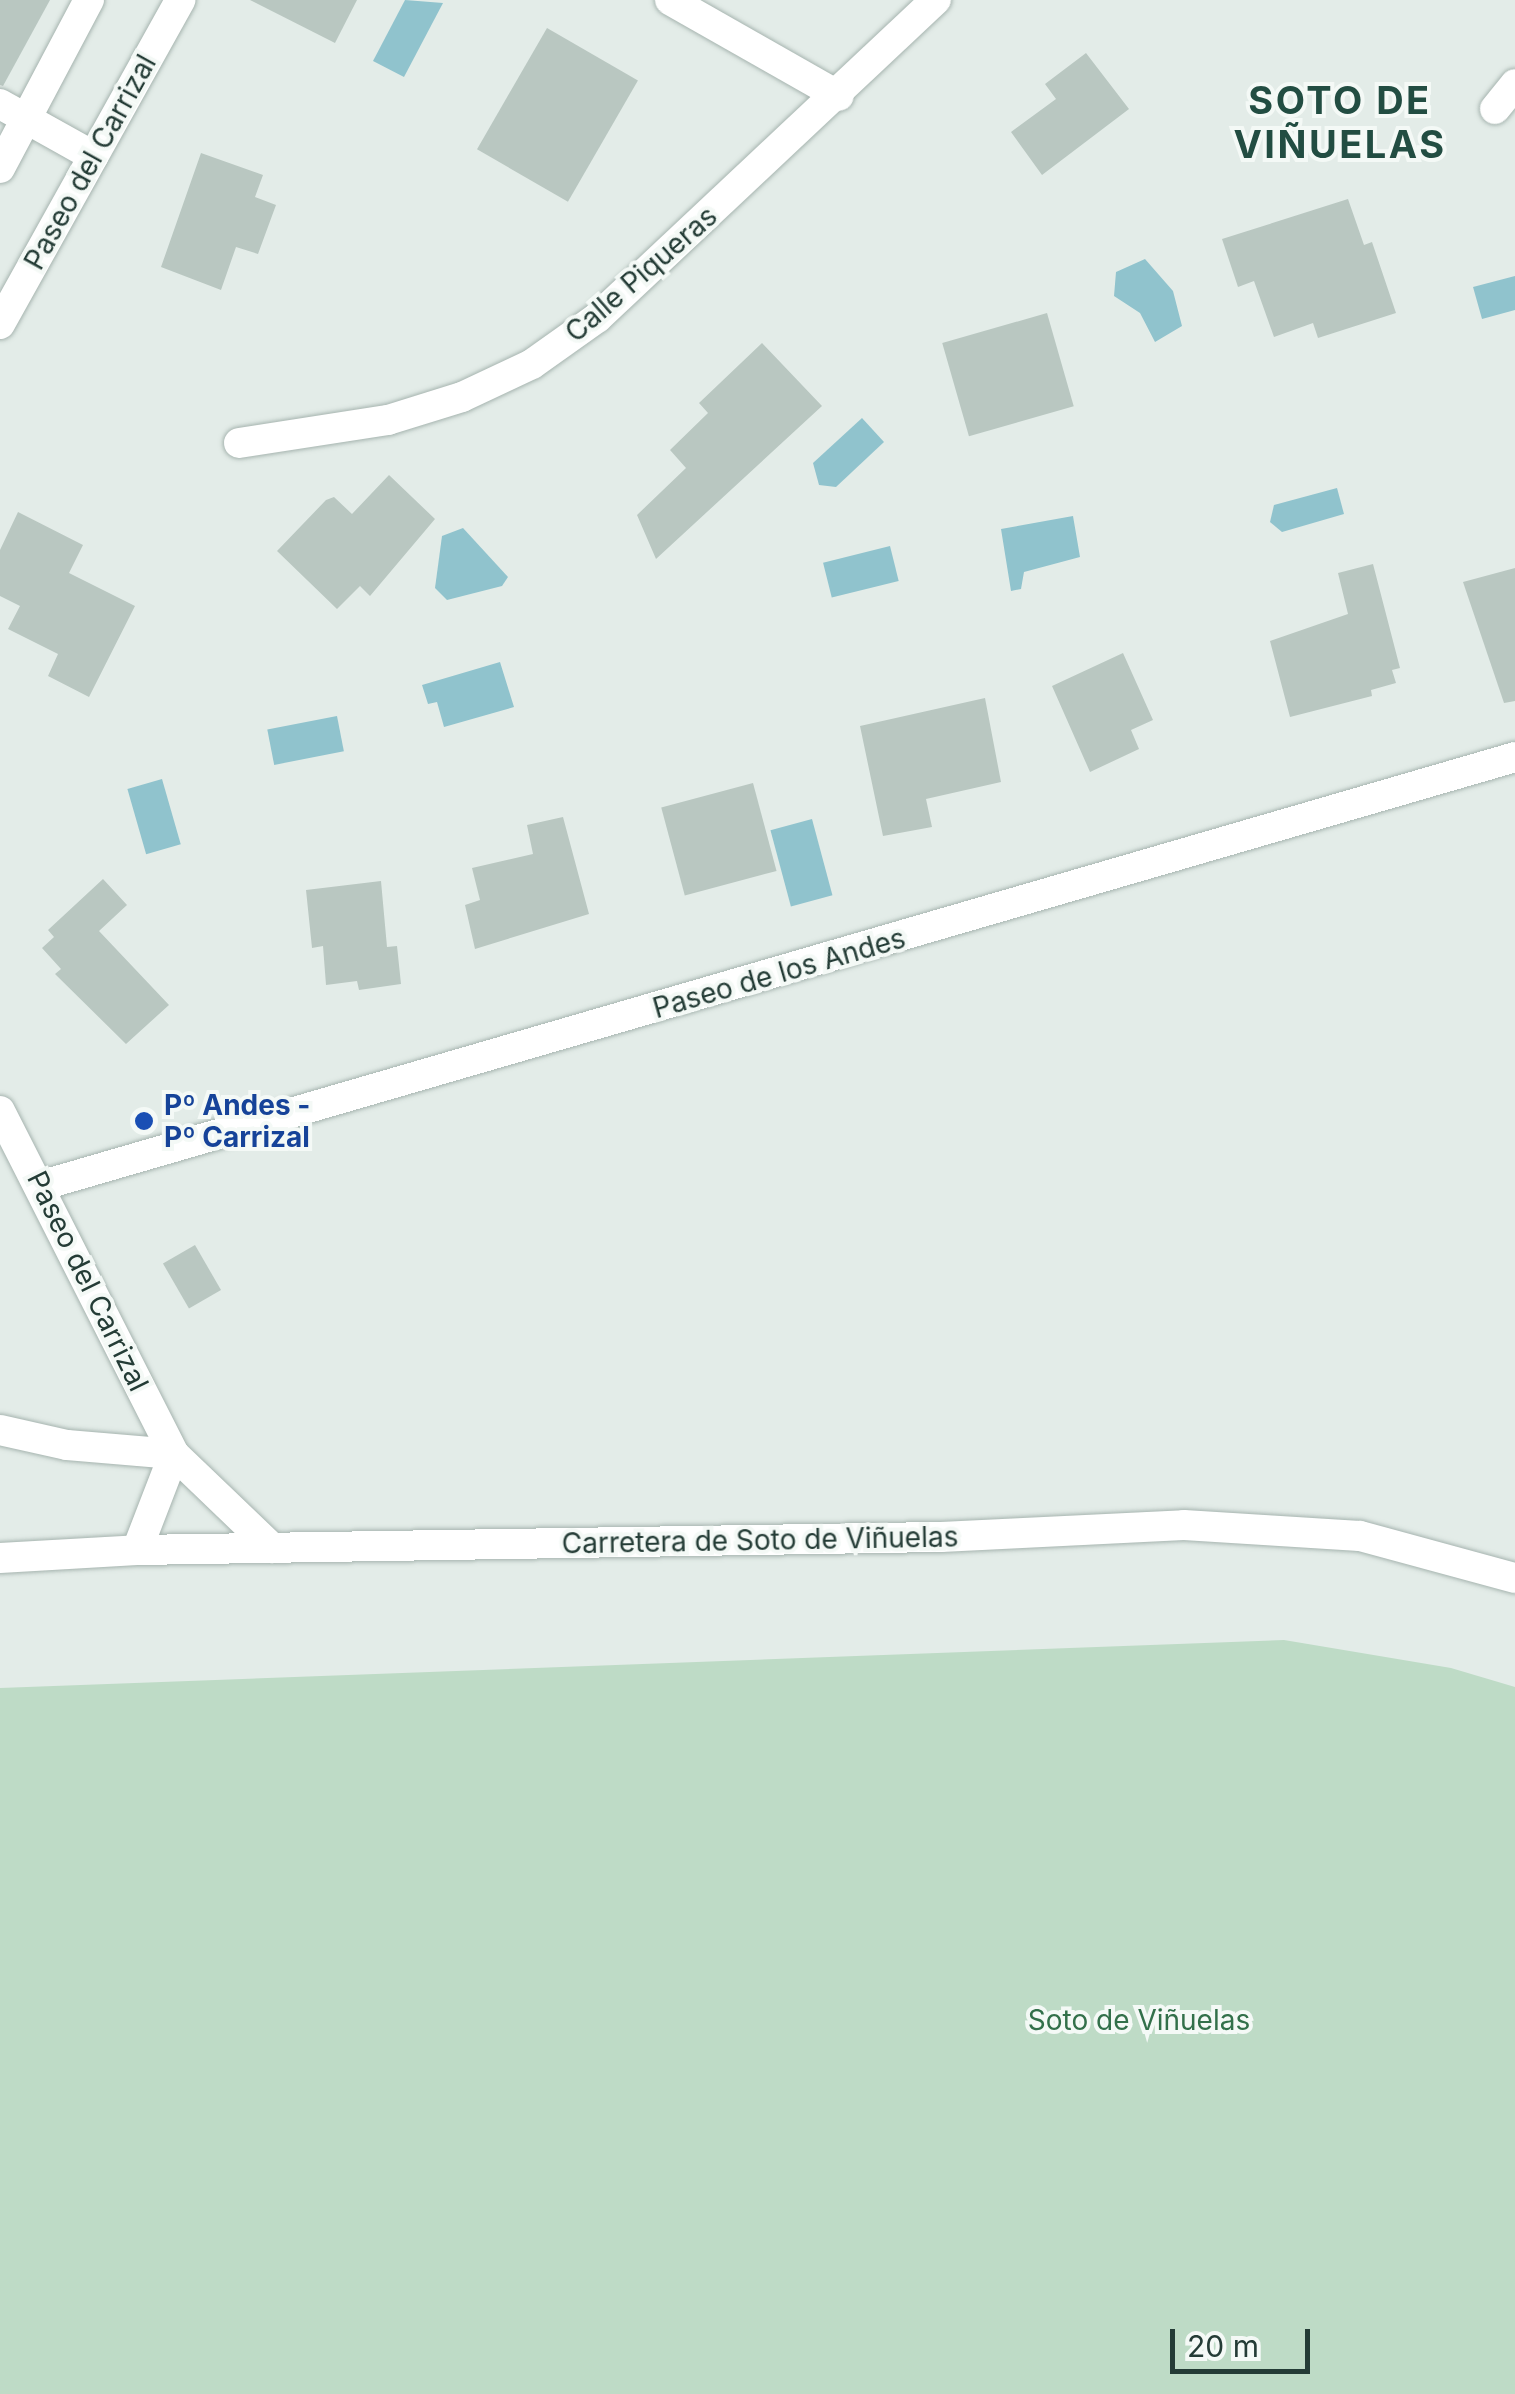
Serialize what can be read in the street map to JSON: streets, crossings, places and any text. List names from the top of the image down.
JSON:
{
  "streets": {
    "street": [
      "Paseo del Carrizal",
      "Calle Piqueras",
      "Paseo de los Andes",
      "Carretera de Soto de Viñuelas"
    ]
  },
  "crossings": [
    ["Paseo del Carrizal", "Paseo de los Andes"],
    ["Paseo del Carrizal", "Carretera de Soto de Viñuelas"]
  ],
  "districts": ["SOTO DE VIÑUELAS"],
  "parks": ["Soto de Viñuelas"],
  "places": ["Pº Andes - Pº Carrizal"],
  "scale_bar": "20 m"
}
